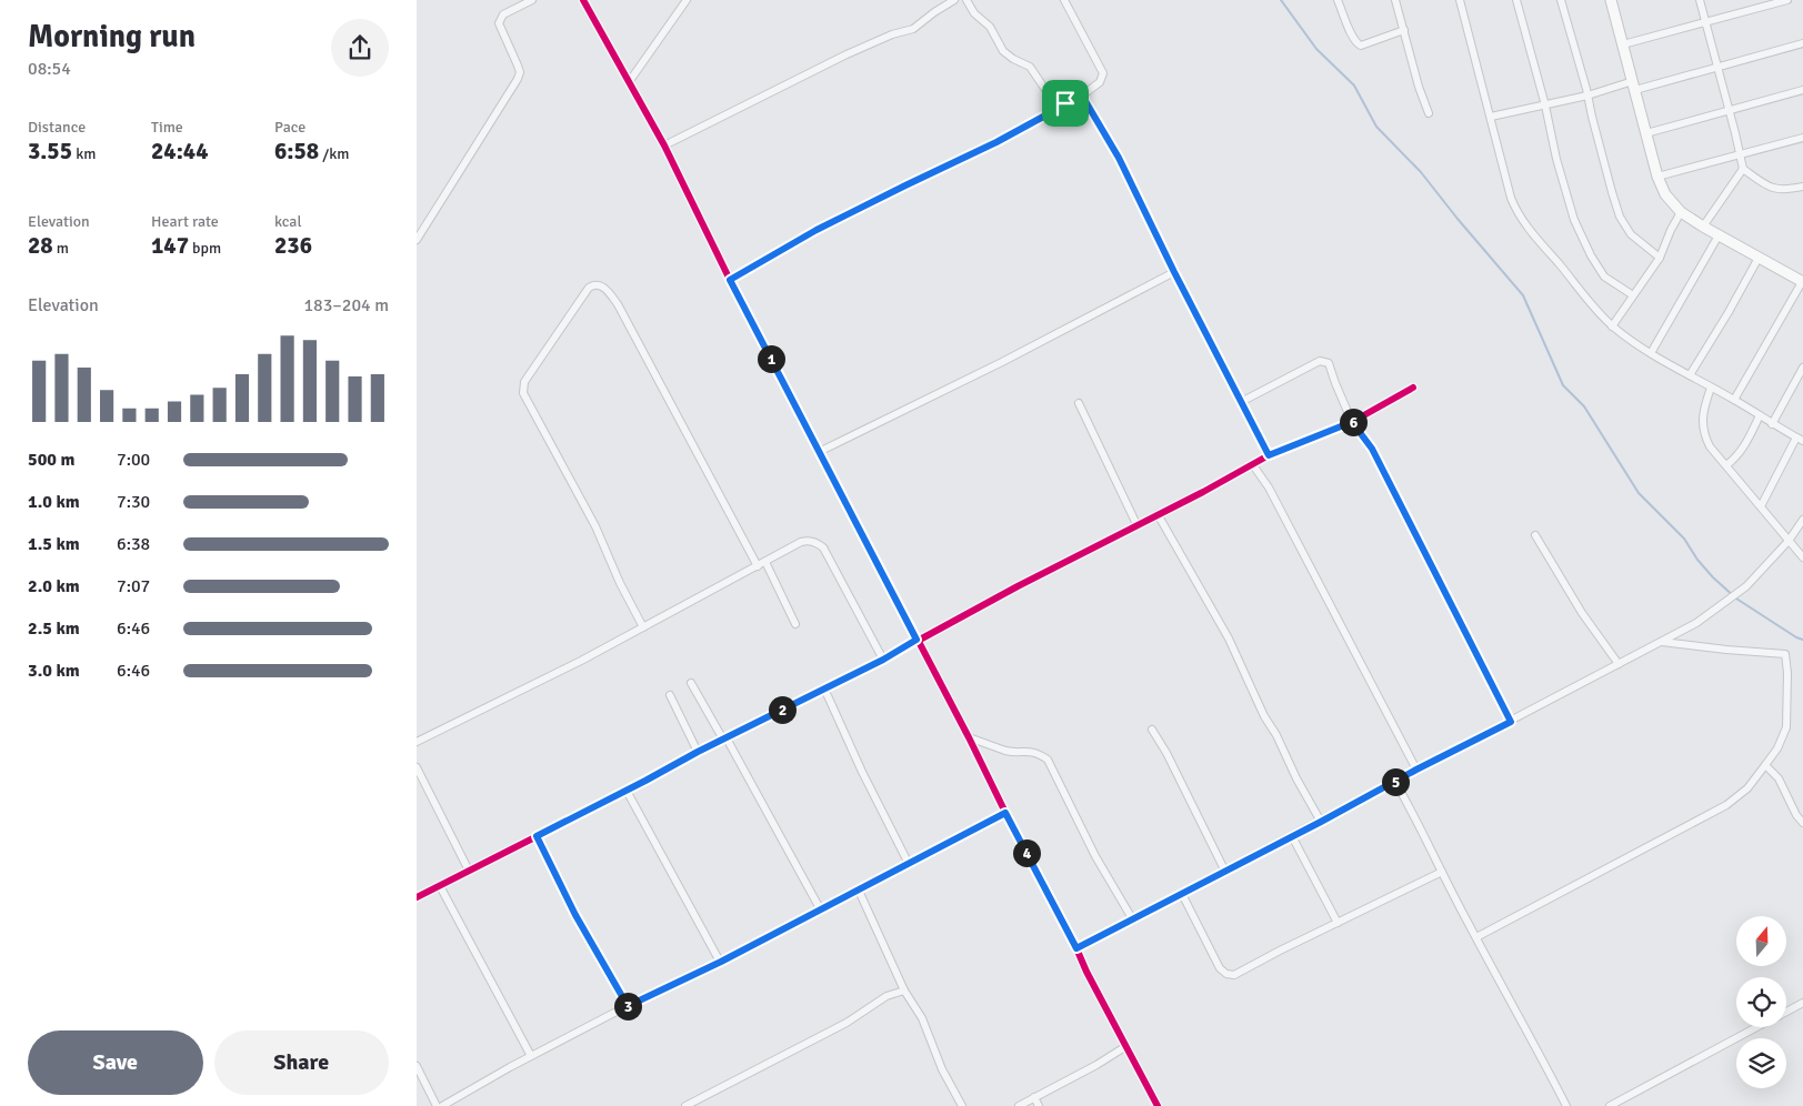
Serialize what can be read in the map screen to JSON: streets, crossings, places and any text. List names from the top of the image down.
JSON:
{
  "north": "top",
  "page": {
    "heading": ["Morning run", "08:54"],
    "stats": [
      ["Distance", "3.55 km"],
      ["Time", "24:44"],
      ["Pace", "6:58 /km"],
      ["Elevation", "28 m"],
      ["Heart rate", "147 bpm"],
      ["kcal", "236"]
    ],
    "chart": ["Elevation", "183–204 m"],
    "pins": [
      "1",
      "6",
      "2",
      "5",
      "4",
      "3"
    ],
    "list": [
      {
        "name": "500 m",
        "note": "7:00"
      },
      {
        "name": "1.0 km",
        "note": "7:30"
      },
      {
        "name": "1.5 km",
        "note": "6:38"
      },
      {
        "name": "2.0 km",
        "note": "7:07"
      },
      {
        "name": "2.5 km",
        "note": "6:46"
      },
      {
        "name": "3.0 km",
        "note": "6:46"
      }
    ],
    "buttons": ["Save", "Share"]
  }
}
